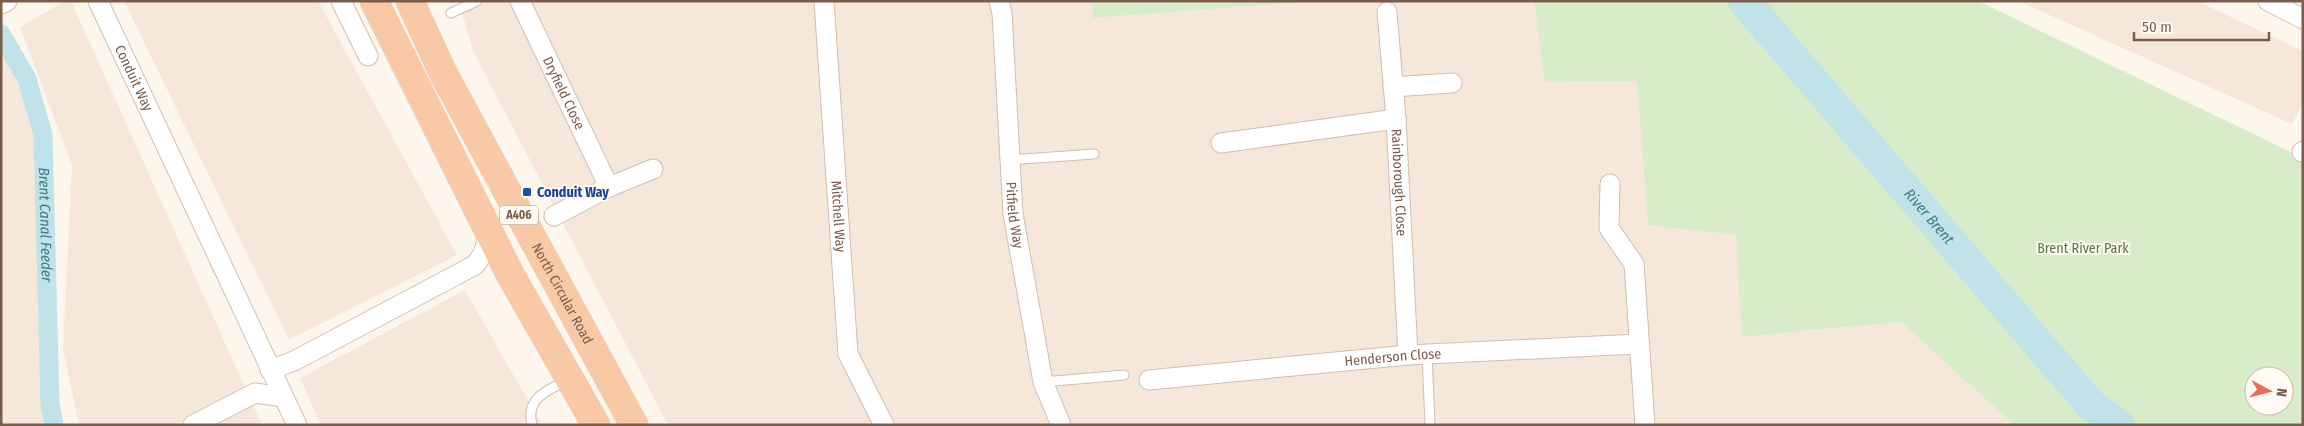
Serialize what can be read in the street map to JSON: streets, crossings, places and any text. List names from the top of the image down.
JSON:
{
  "streets": {
    "highway": ["A406", "North Circular Road"],
    "street": [
      "Conduit Way",
      "Dryfield Close",
      "Rainborough Close",
      "Pitfield Way",
      "Mitchell Way",
      "Henderson Close"
    ]
  },
  "crossings": [
    ["Rainborough Close", "Henderson Close"]
  ],
  "water": ["River Brent", "Brent Canal Feeder"],
  "parks": ["Brent River Park"],
  "places": {
    "transit": ["Conduit Way"]
  },
  "scale_bar": "50 m",
  "north": "right"
}
